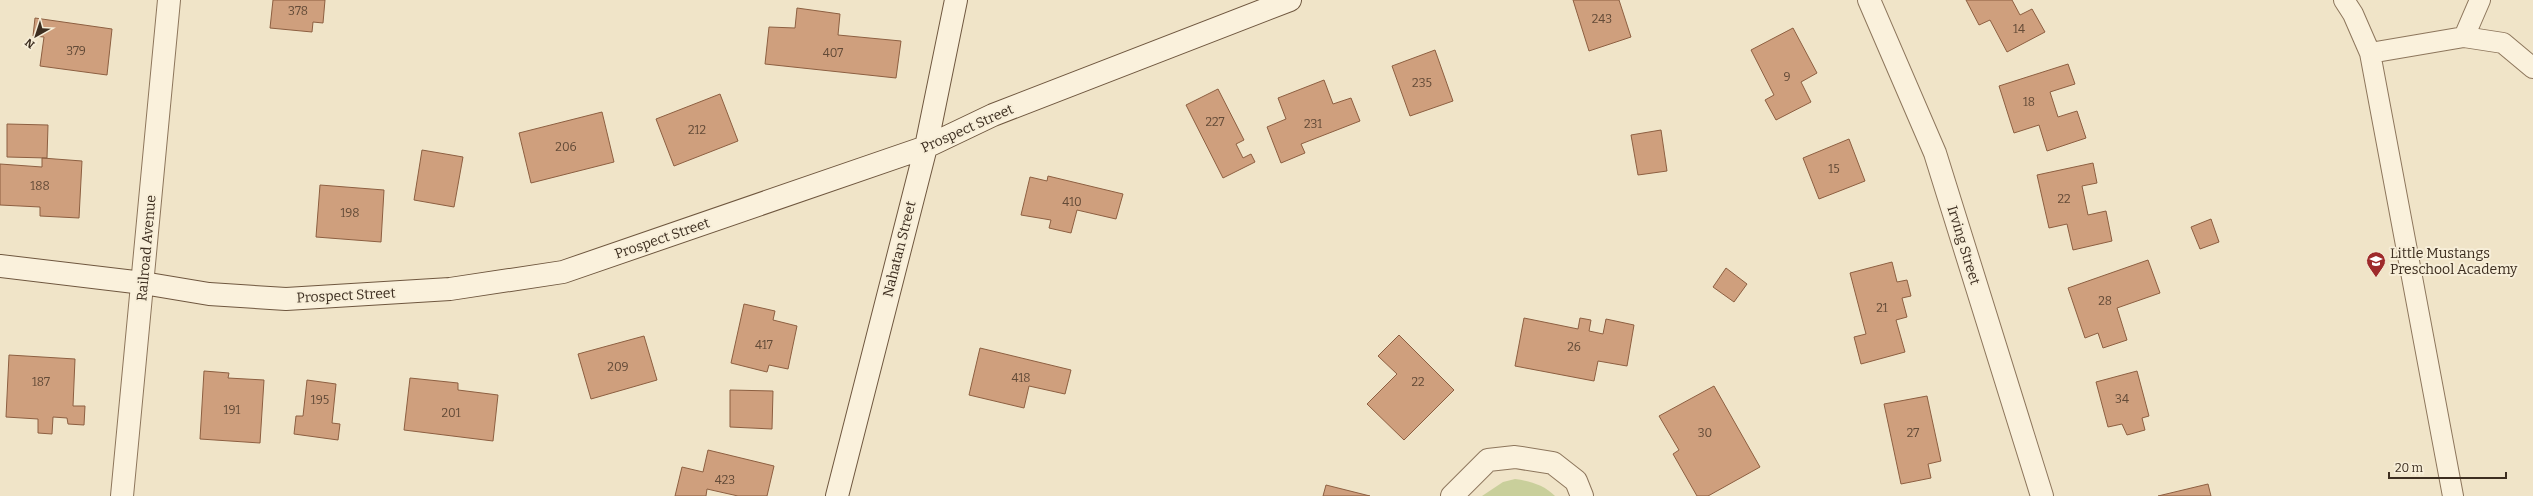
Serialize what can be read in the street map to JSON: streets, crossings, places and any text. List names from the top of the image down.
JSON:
{
  "streets": {
    "street": [
      "Prospect Street",
      "Irving Street",
      "Railroad Avenue",
      "Nahatan Street"
    ]
  },
  "crossings": [
    ["Prospect Street", "Railroad Avenue"],
    ["Prospect Street", "Nahatan Street"]
  ],
  "places": {
    "school or university": ["Little Mustangs Preschool Academy"]
  },
  "house_numbers": [
    "378",
    "243",
    "14",
    "379",
    "407",
    "9",
    "235",
    "18",
    "227",
    "231",
    "212",
    "206",
    "15",
    "188",
    "22",
    "410",
    "198",
    "28",
    "21",
    "417",
    "26",
    "209",
    "418",
    "187",
    "22",
    "34",
    "195",
    "191",
    "201",
    "30",
    "27",
    "423"
  ],
  "scale_bar": "20 m",
  "north": "bottom left"
}
